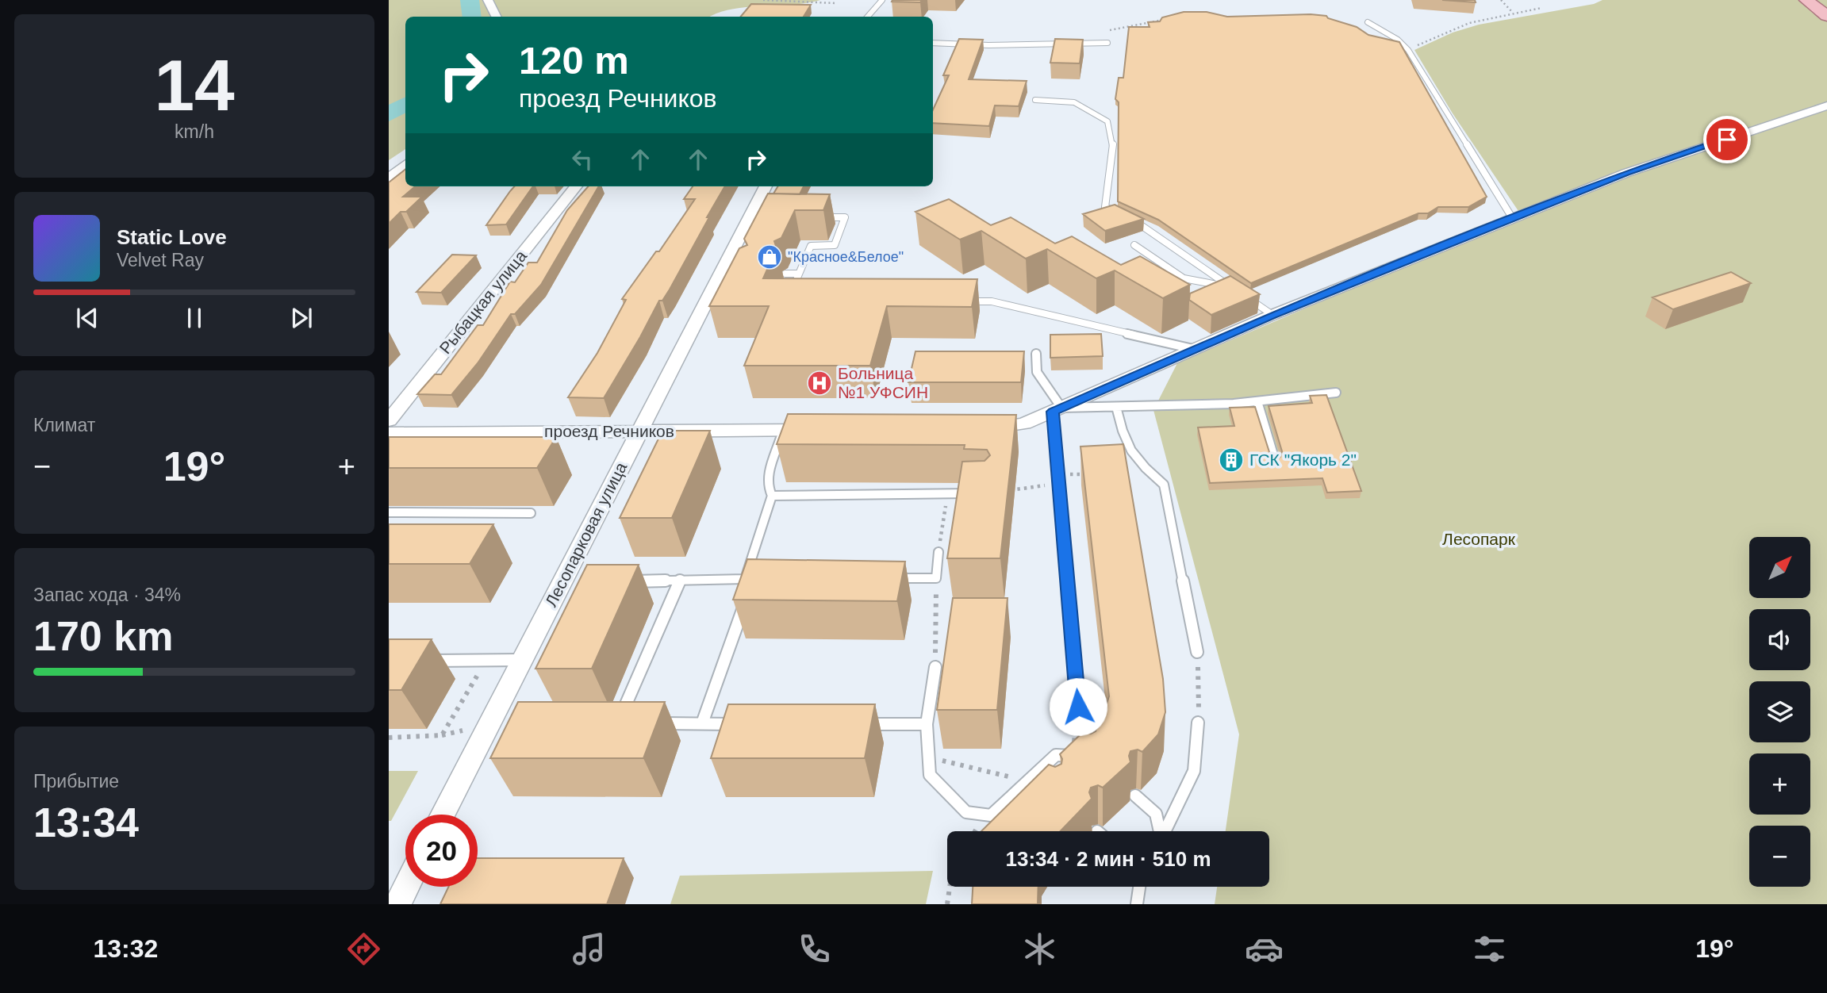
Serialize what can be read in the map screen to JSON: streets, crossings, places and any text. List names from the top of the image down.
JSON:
{
  "streets": {
    "street": ["Рыбацкая улица", "проезд Речников", "Лесопарковая улица"]
  },
  "crossings": [
    ["проезд Речников", "Лесопарковая улица"]
  ],
  "parks": ["Лесопарк"],
  "places": {
    "shop": ["\"Красное&Белое\""],
    "hospital": ["Больница №1 УФСИН"],
    "building": ["ГСК \"Якорь 2\""]
  },
  "north": "top right",
  "page": {
    "tile": [
      ["14", "km/h"],
      "Климат",
      ["Запас хода · 34%", "170 km"],
      ["Прибытие", "13:34"]
    ],
    "turn": ["120 m", "проезд Речников"],
    "song": ["Static Love", "Velvet Ray"],
    "heat": ["−", "19°", "+"],
    "map_buttons": ["+", "−"],
    "limit": "20",
    "trip": "13:34 · 2 мин · 510 m",
    "tabs": ["13:32", "19°"]
  }
}
